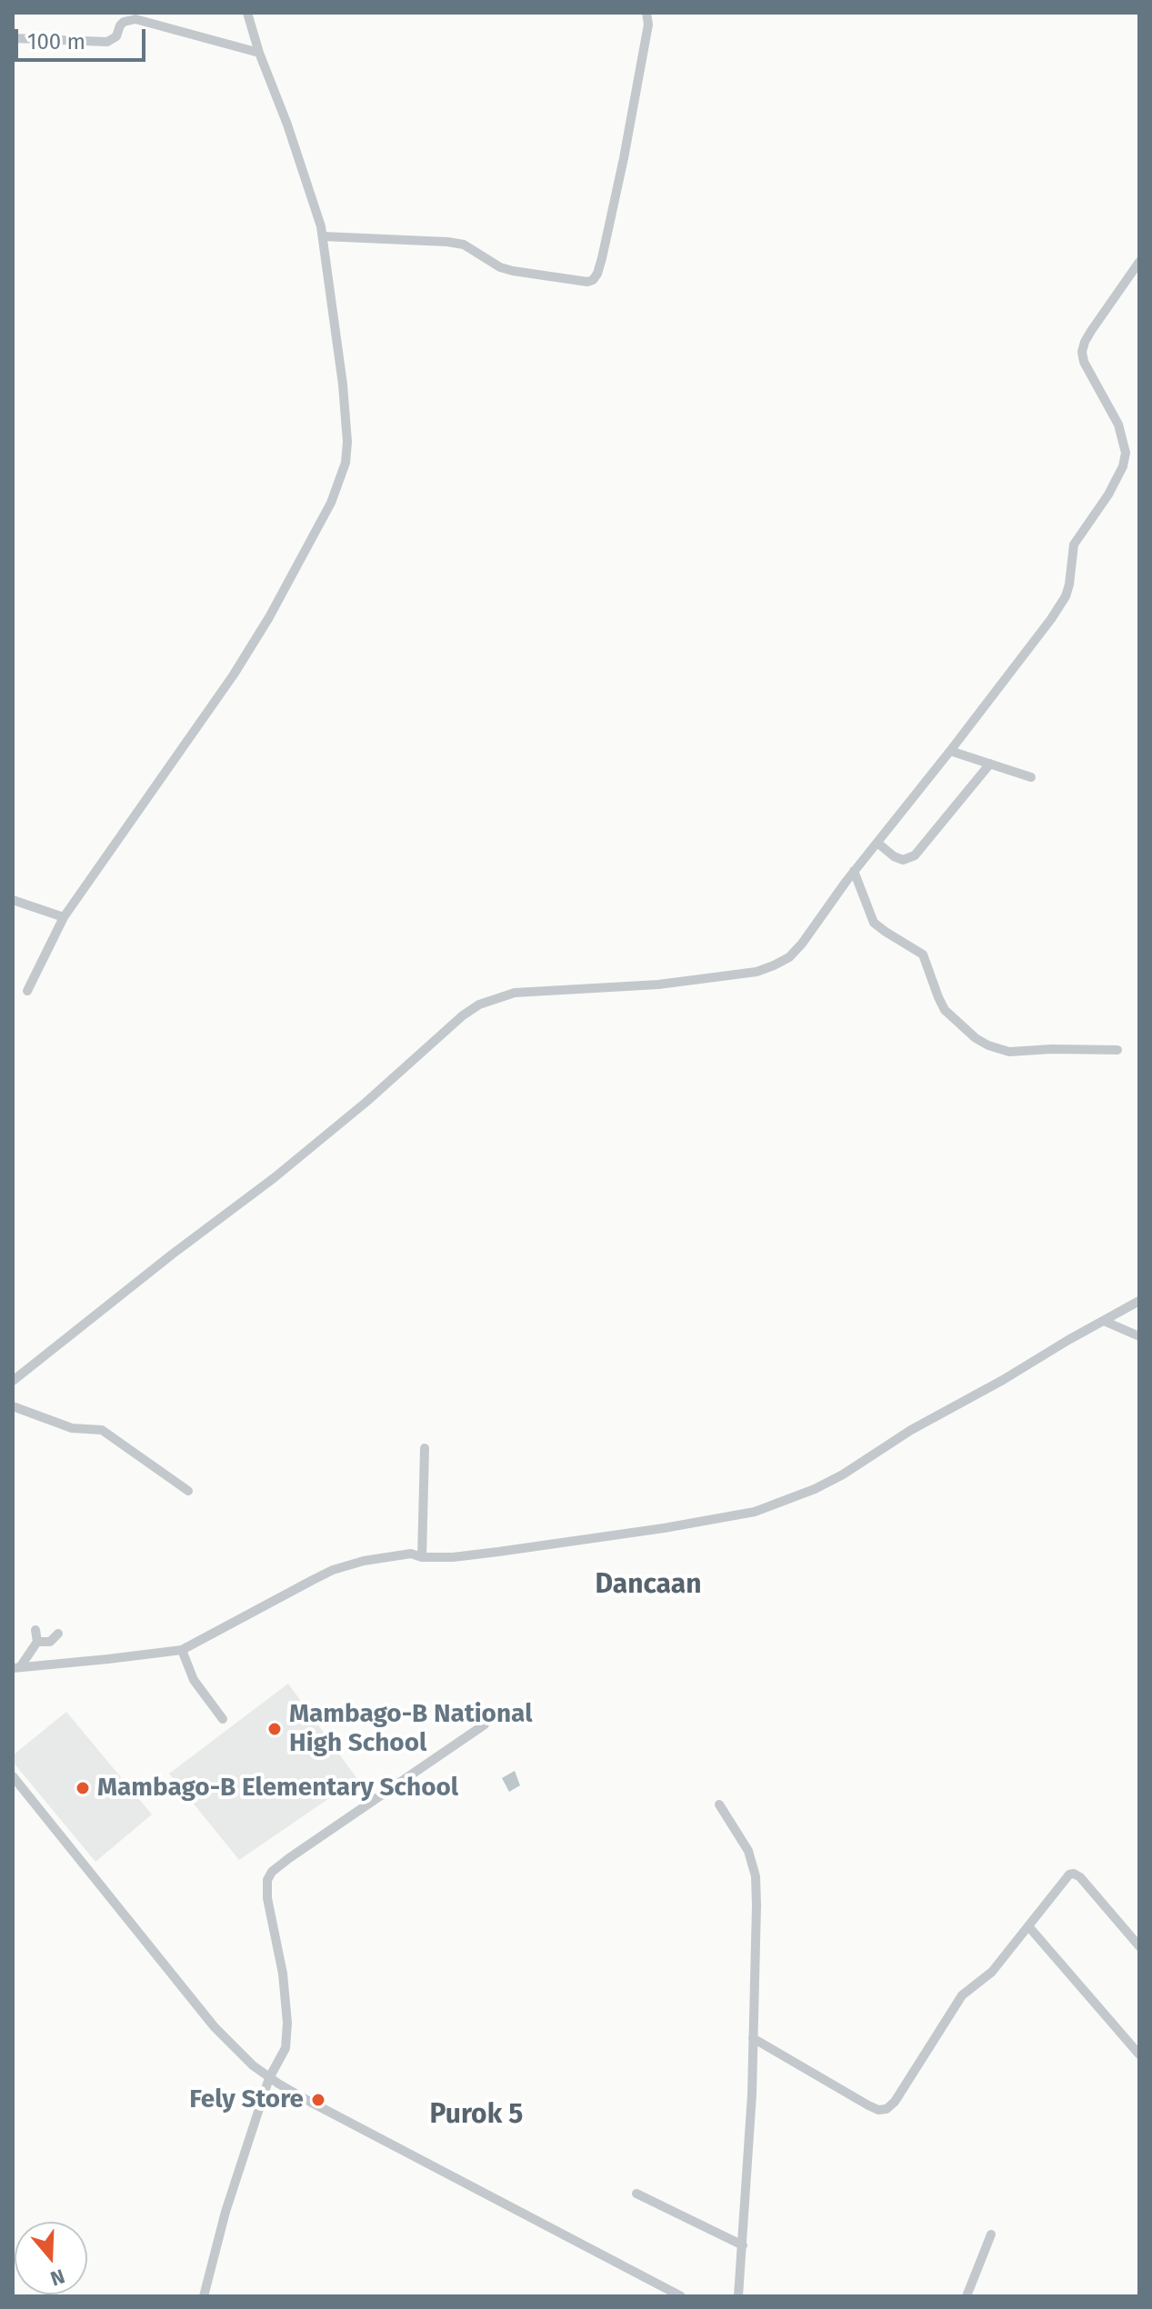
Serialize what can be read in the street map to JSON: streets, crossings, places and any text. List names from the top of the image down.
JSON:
{
  "districts": ["Dancaan", "Purok 5"],
  "places": ["Mambago-B National High School", "Mambago-B Elementary School", "Fely Store"],
  "scale_bar": "100 m",
  "north": "bottom"
}
